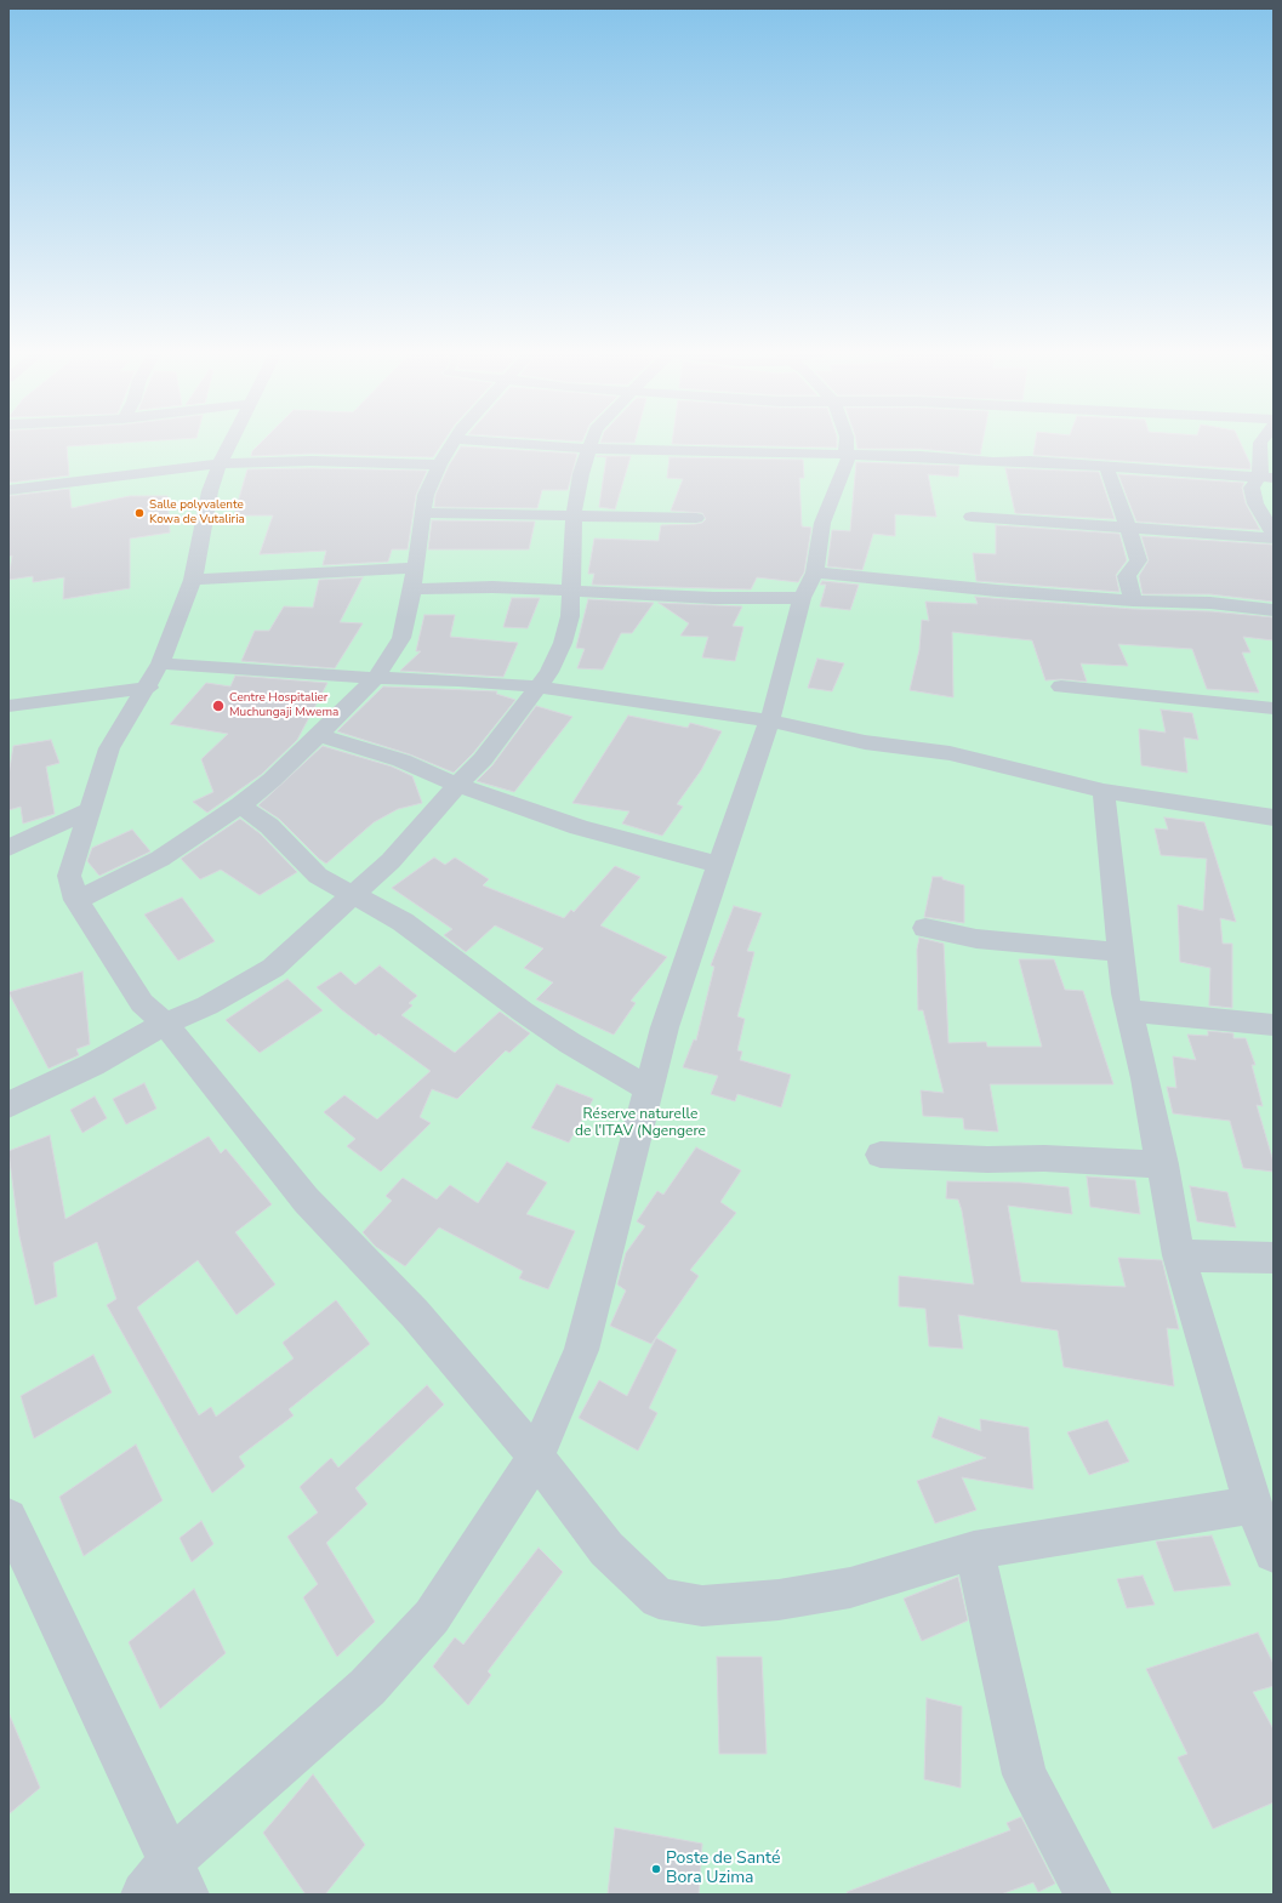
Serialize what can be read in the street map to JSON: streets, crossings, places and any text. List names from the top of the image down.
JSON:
{
  "parks": ["Réserve naturelle de l'ITAV (Ngengere"],
  "places": ["Salle polyvalente Kowa de Vutaliria", "Centre Hospitalier Muchungaji Mwema", "Poste de Santé Bora Uzima"]
}
